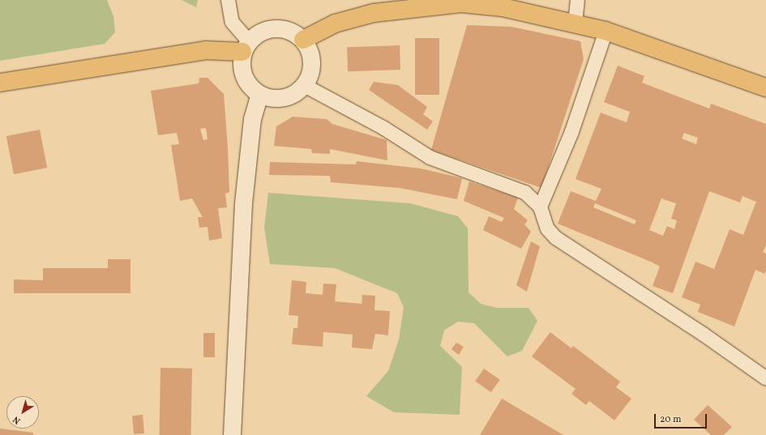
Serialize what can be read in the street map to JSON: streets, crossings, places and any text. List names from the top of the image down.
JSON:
{
  "scale_bar": "20 m",
  "north": "bottom left"
}
